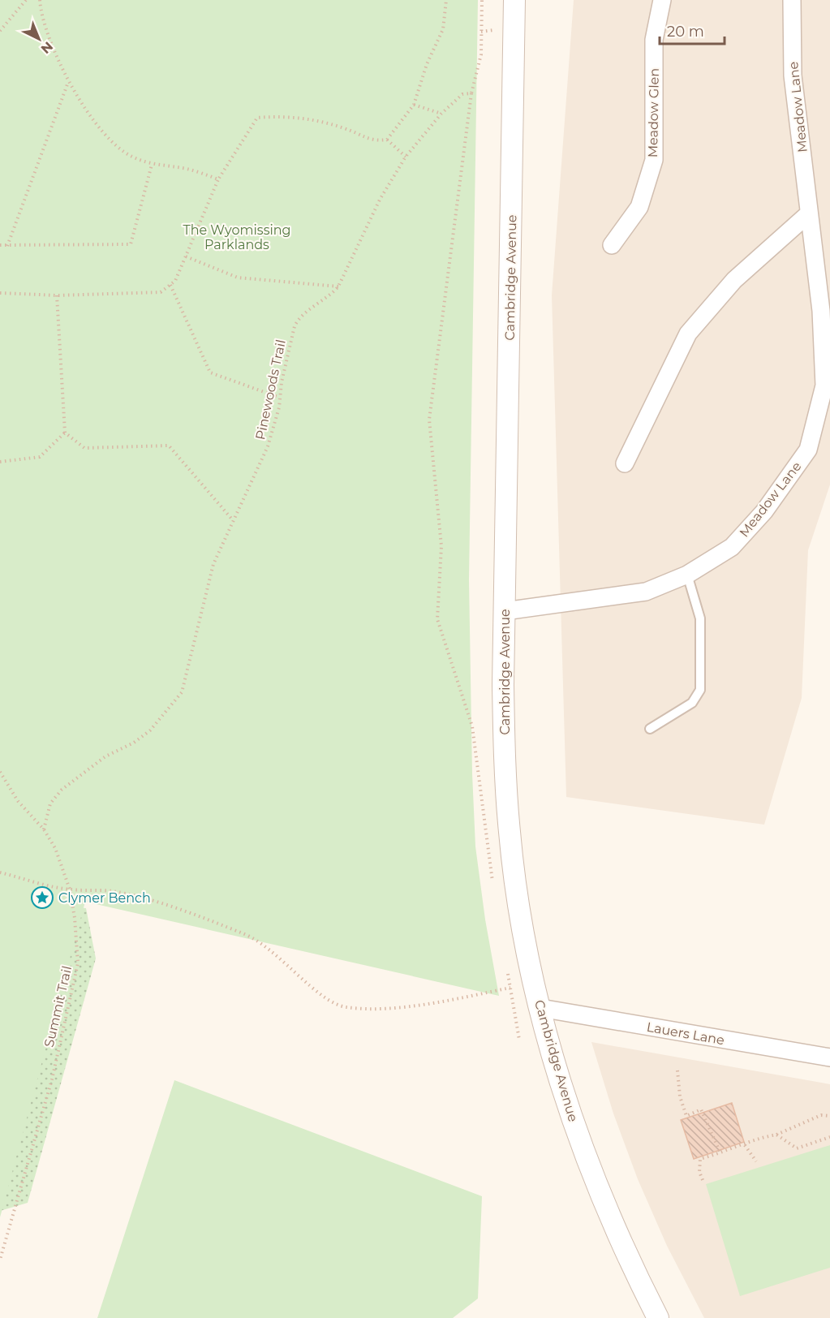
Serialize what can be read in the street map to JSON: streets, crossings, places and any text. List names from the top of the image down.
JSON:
{
  "streets": {
    "street": [
      "Meadow Lane",
      "Meadow Glen",
      "Cambridge Avenue",
      "Lauers Lane"
    ],
    "path": ["Pinewoods Trail", "Summit Trail"]
  },
  "crossings": [
    ["Meadow Lane", "Cambridge Avenue"],
    ["Cambridge Avenue", "Lauers Lane"],
    ["Pinewoods Trail", "Summit Trail"]
  ],
  "parks": ["The Wyomissing Parklands"],
  "places": {
    "place": ["Clymer Bench"]
  },
  "scale_bar": "20 m",
  "north": "bottom right"
}
